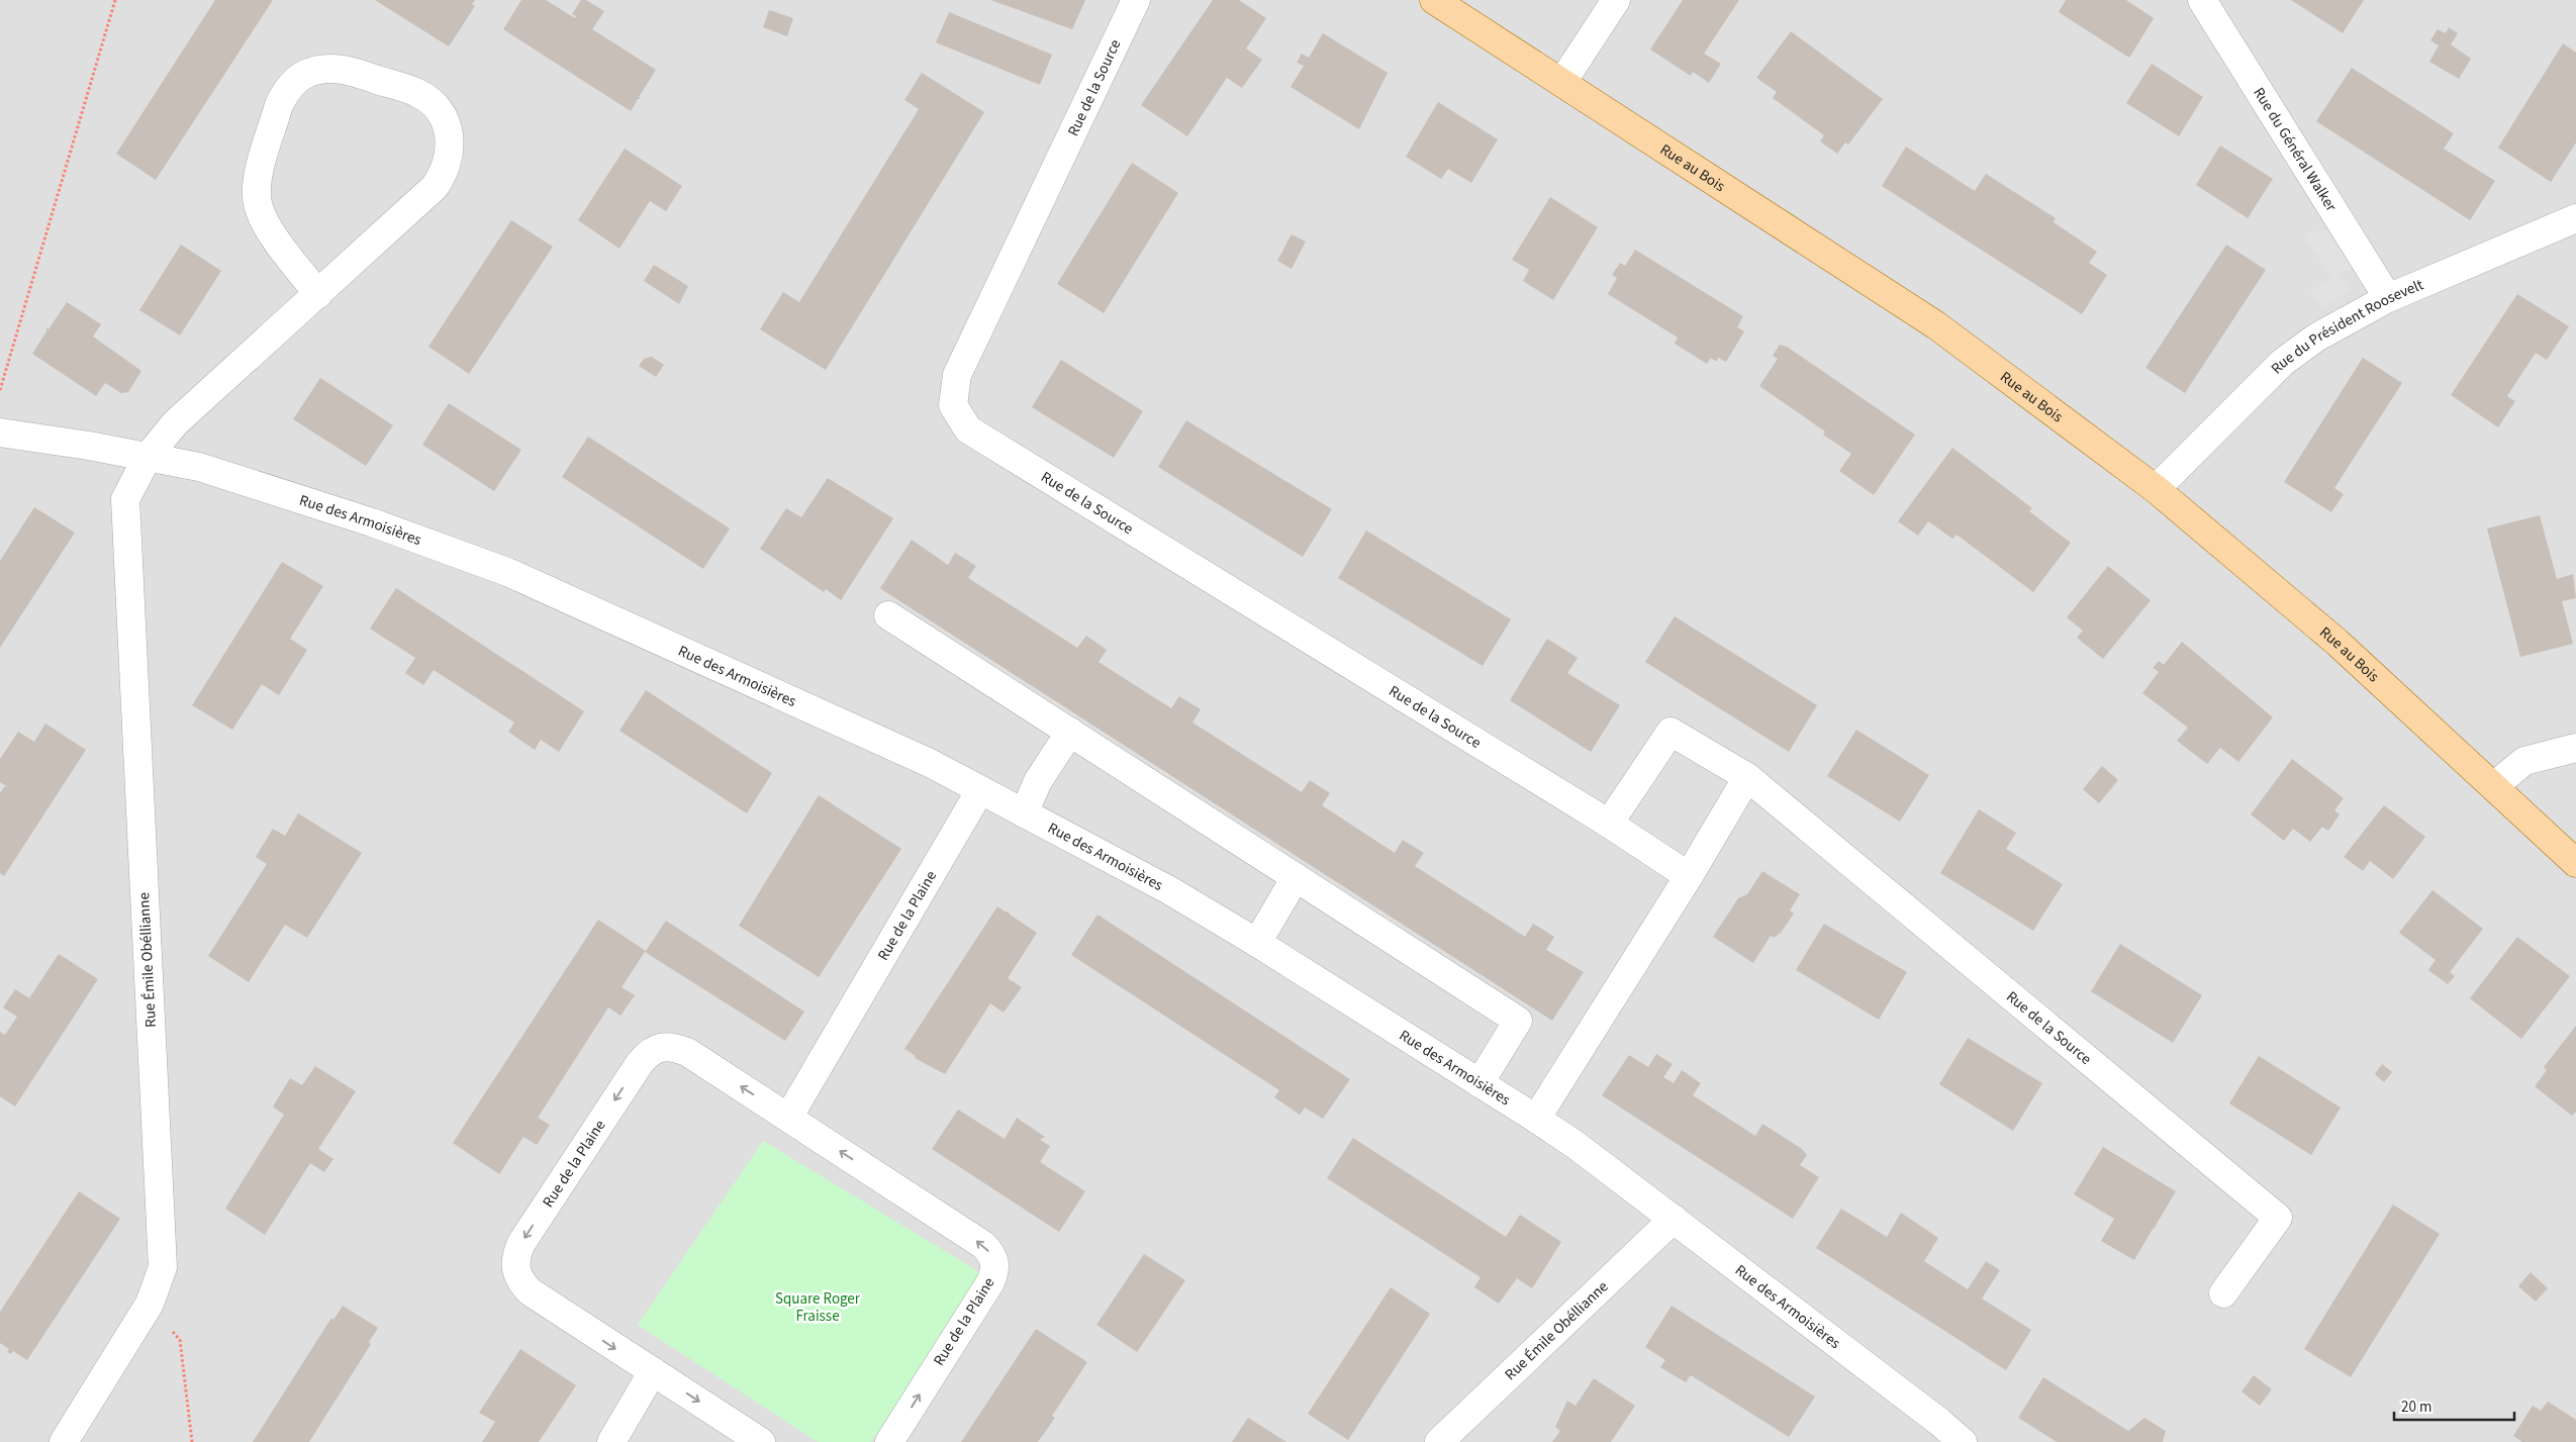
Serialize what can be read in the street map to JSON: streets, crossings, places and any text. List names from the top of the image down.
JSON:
{
  "streets": {
    "main road": ["Rue au Bois"],
    "street": [
      "Rue de la Source",
      "Rue du Général Walker",
      "Rue du Président Roosevelt",
      "Rue des Armoisières",
      "Rue de la Plaine",
      "Rue Émile Obéllianne"
    ]
  },
  "crossings": [
    ["Rue du Général Walker", "Rue du Président Roosevelt"],
    ["Rue au Bois", "Rue du Président Roosevelt"],
    ["Rue des Armoisières", "Rue de la Plaine"],
    ["Rue des Armoisières", "Rue Émile Obéllianne"]
  ],
  "parks": ["Square Roger Fraisse"],
  "scale_bar": "20 m"
}
